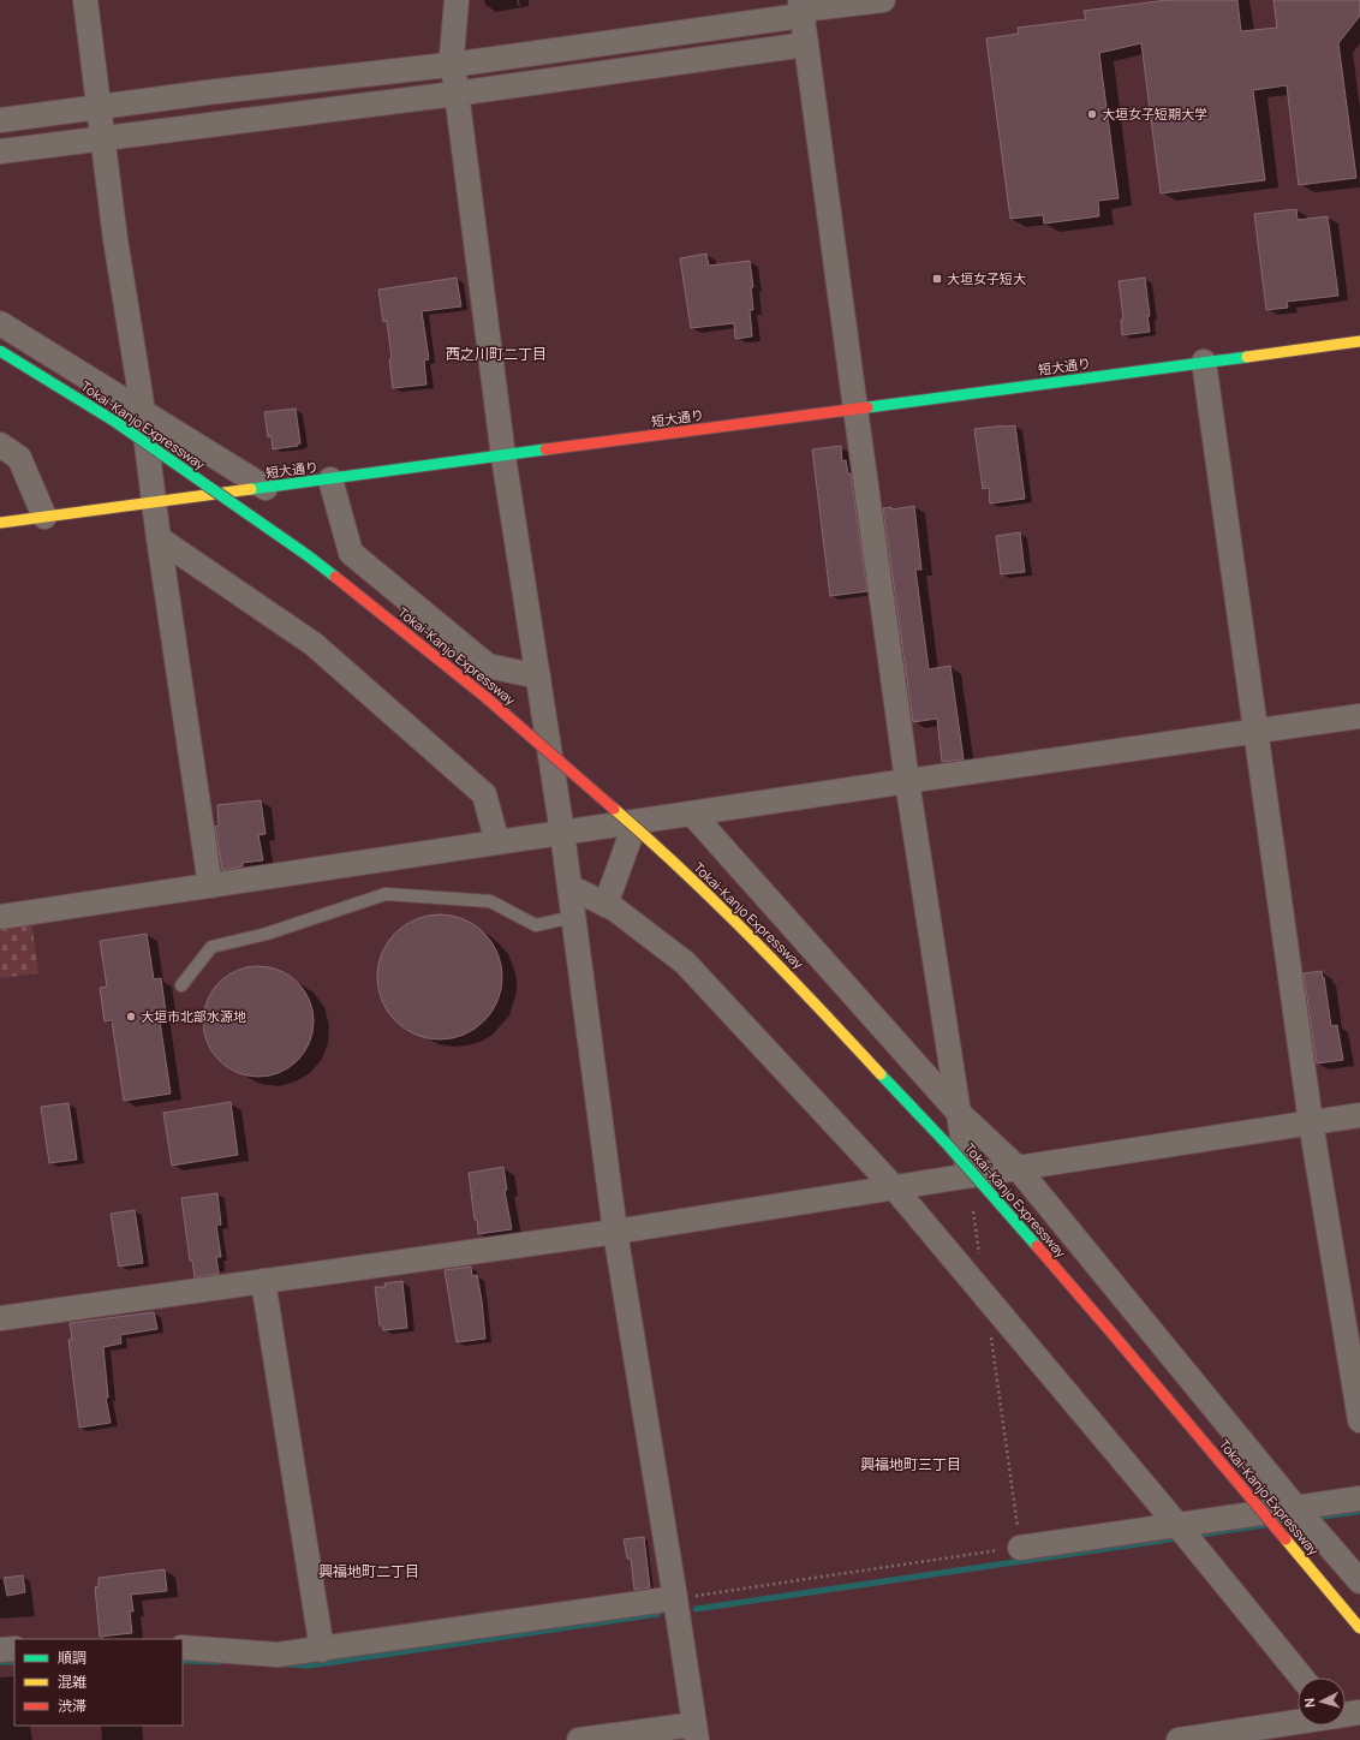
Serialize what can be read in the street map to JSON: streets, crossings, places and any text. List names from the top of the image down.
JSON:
{
  "streets": {
    "main road": ["短大通り", "Tokai-Kanjo Expressway"]
  },
  "districts": ["西之川町二丁目", "興福地町三丁目", "興福地町二丁目"],
  "places": {
    "other": ["大垣女子短期大学", "大垣市北部水源地"],
    "transit": ["大垣女子短大"]
  },
  "legend": ["順調", "混雑", "渋滞"],
  "north": "left"
}
